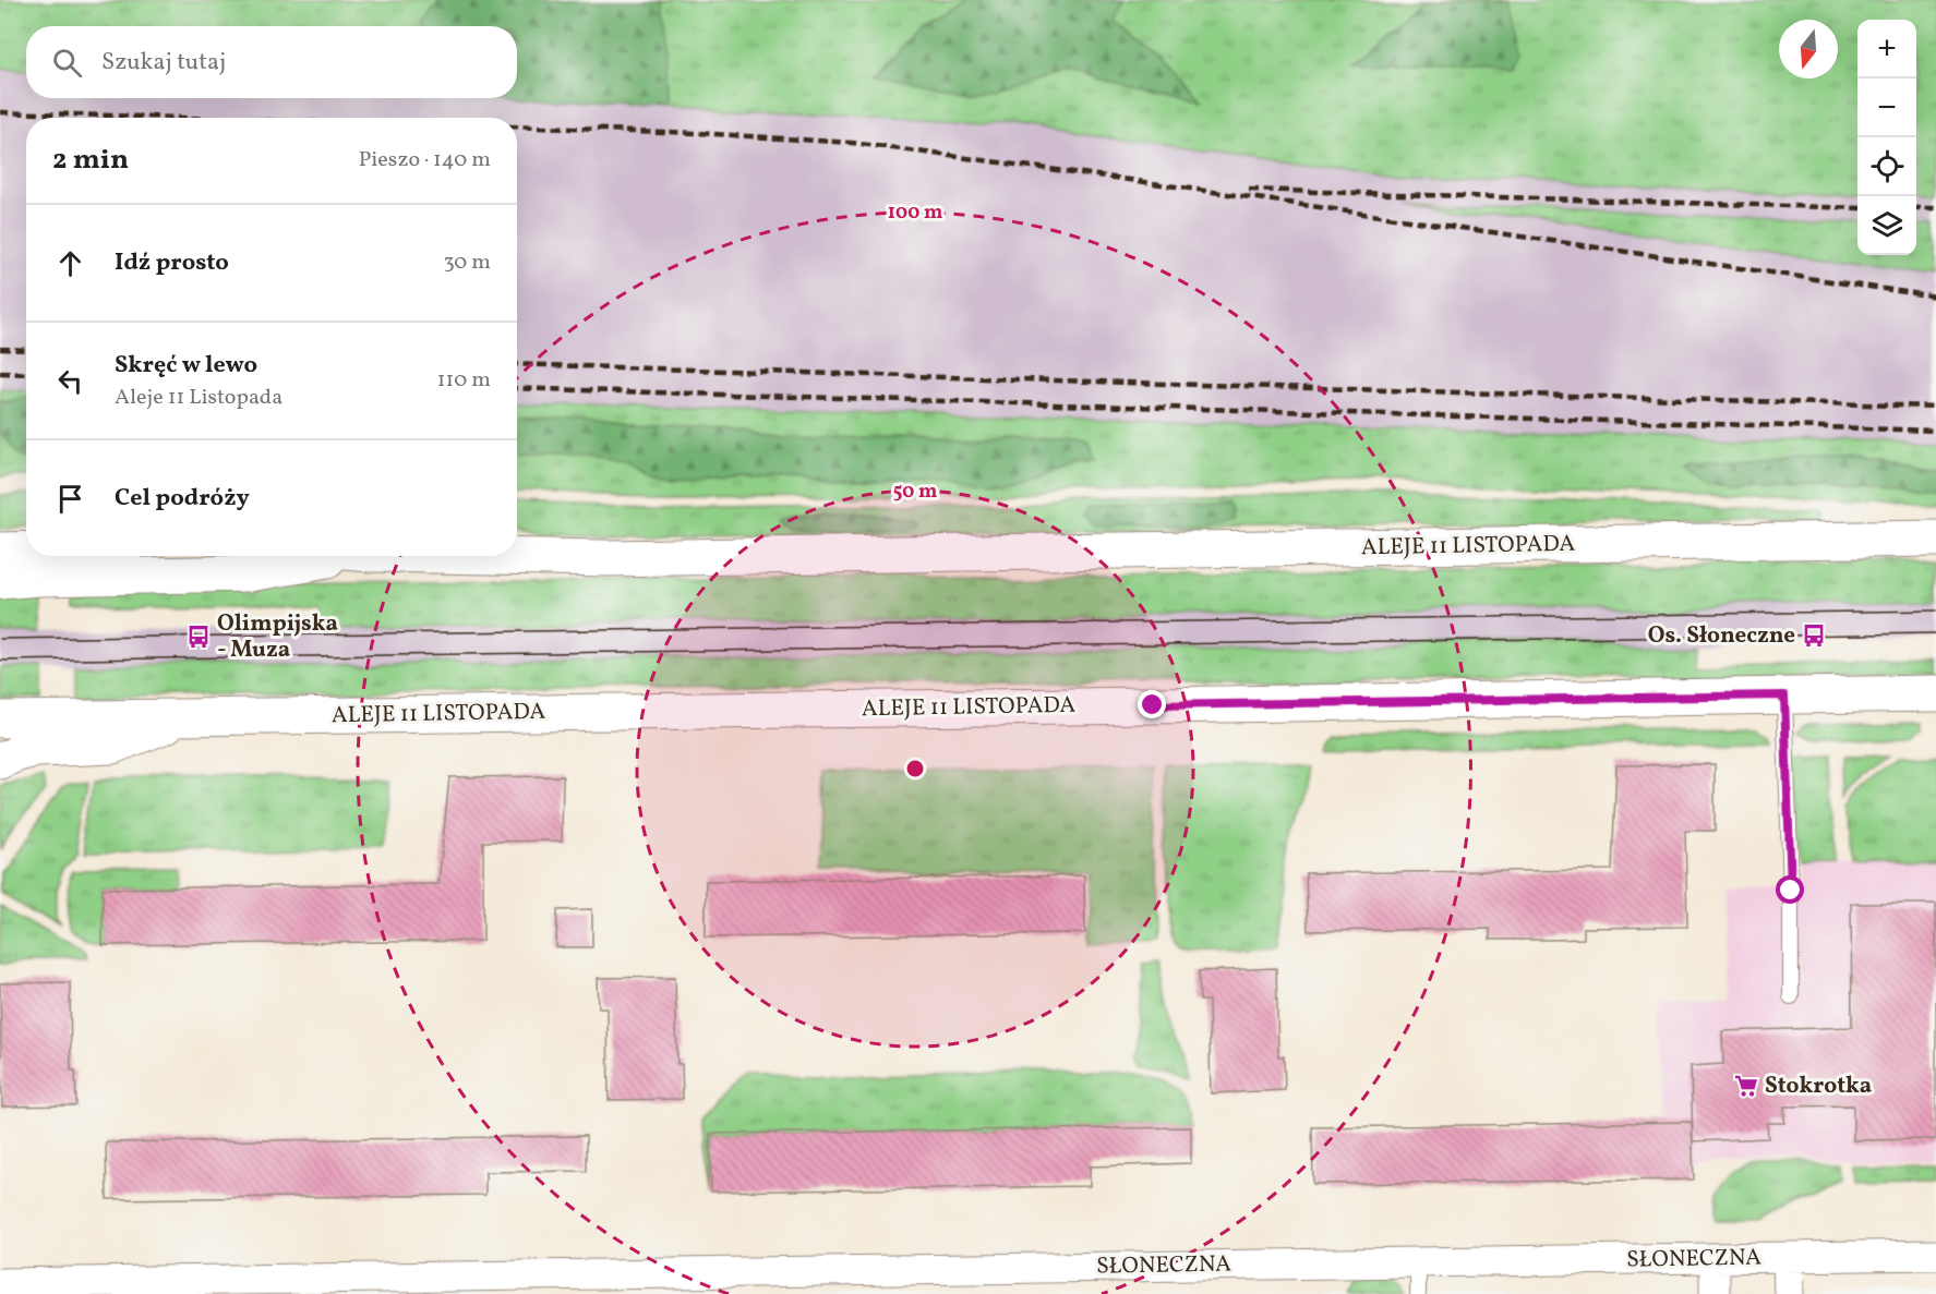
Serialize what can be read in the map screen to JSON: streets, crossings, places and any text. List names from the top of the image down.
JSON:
{
  "streets": {
    "main road": ["ALEJE 11 LISTOPADA"],
    "street": ["SŁONECZNA"]
  },
  "places": {
    "bus stop": ["Os. Słoneczne", "Olimpijska - Muza"],
    "supermarket": ["Stokrotka"]
  },
  "north": "bottom",
  "page": {
    "map_buttons": ["+", "−"],
    "search": "Szukaj tutaj",
    "heading": ["2 min", "Pieszo · 140 m"],
    "list": [
      ["Idź prosto", "30 m"],
      ["Skręć w lewo", "Aleje 11 Listopada", "110 m"],
      "Cel podróży"
    ]
  },
  "rings": ["100 m", "50 m"]
}
